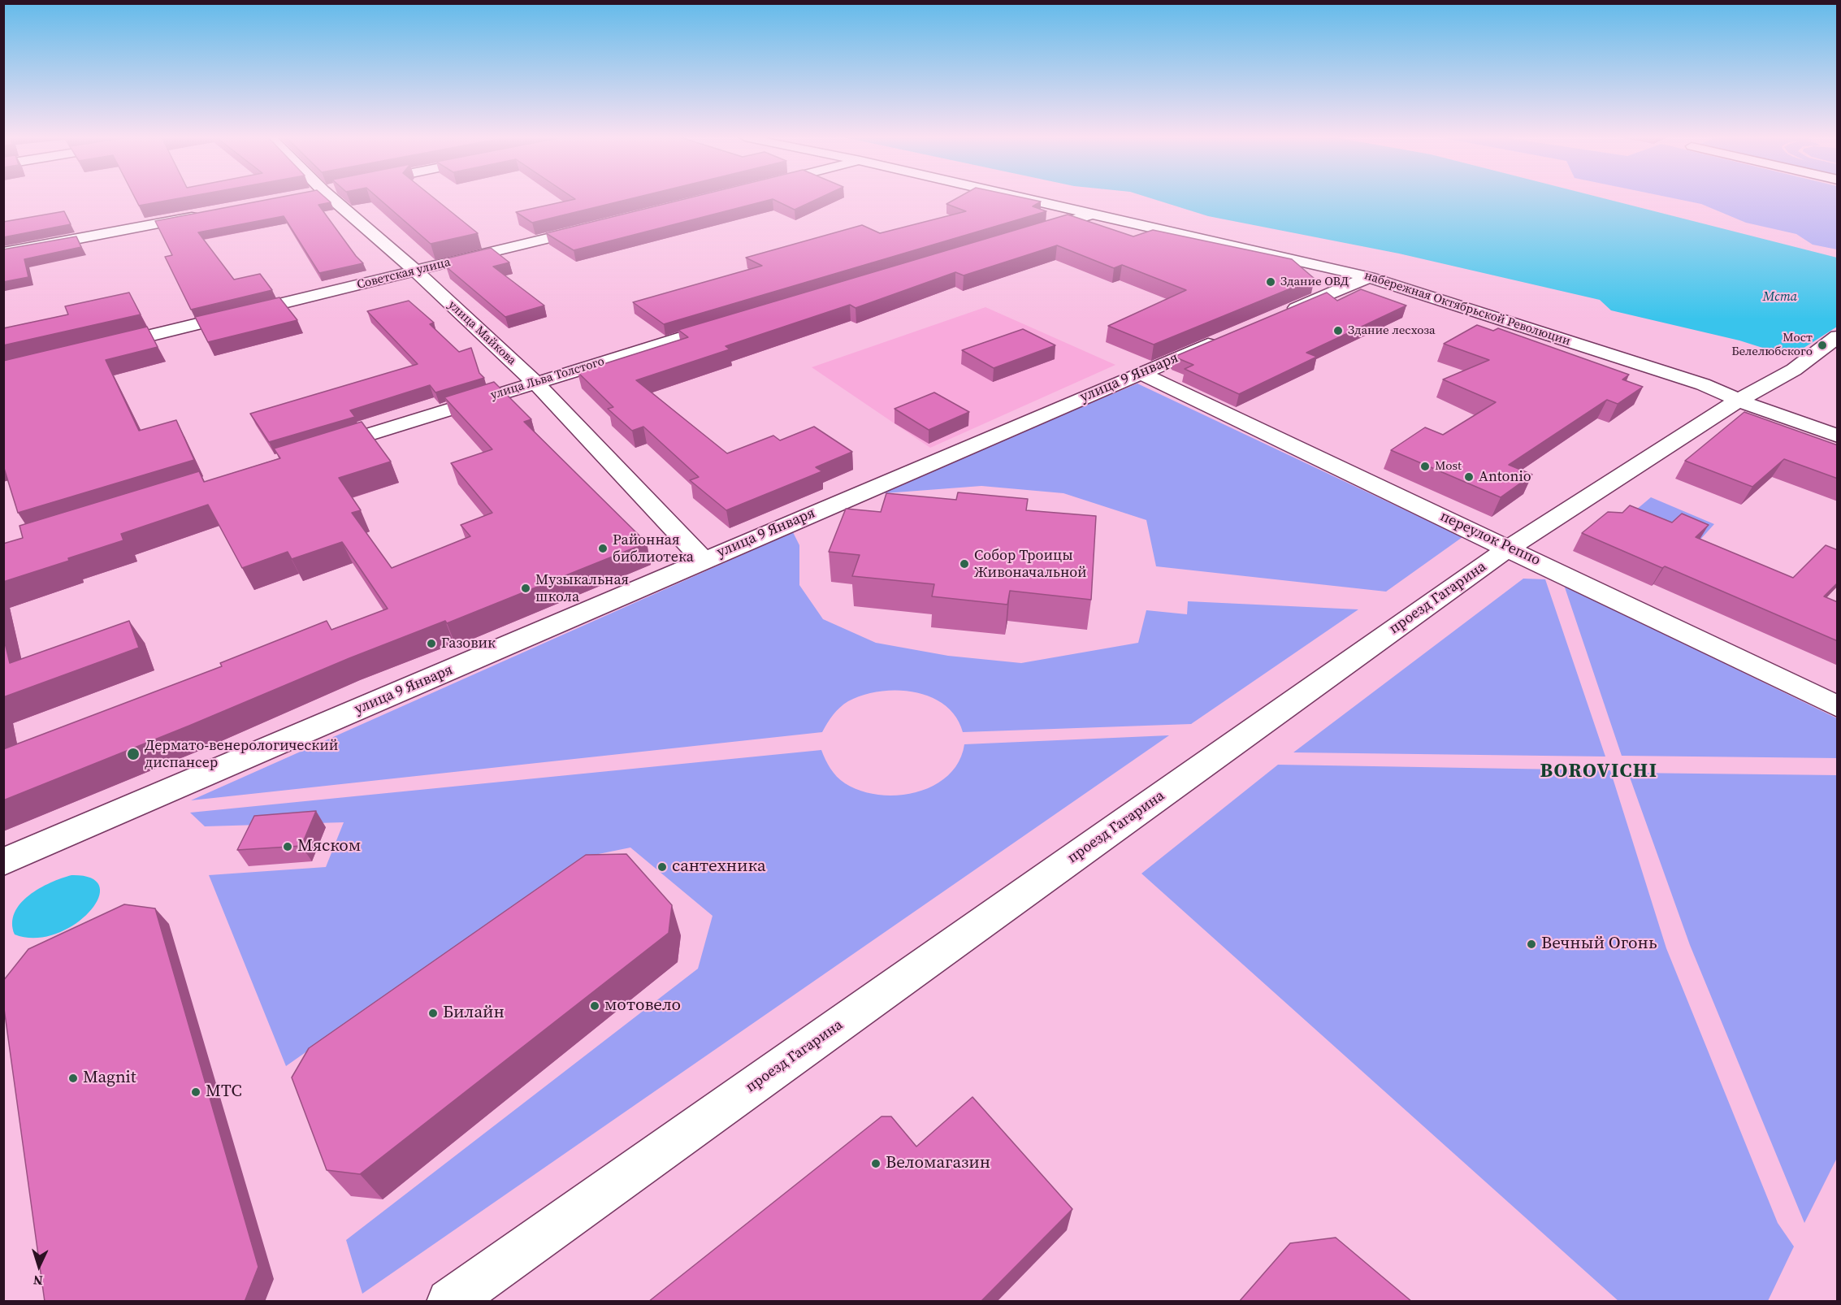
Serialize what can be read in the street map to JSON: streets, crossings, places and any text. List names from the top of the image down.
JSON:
{
  "streets": {
    "street": [
      "Советская улица",
      "набережная Октябрьской Революции",
      "улица Майкова",
      "улица 9 Января",
      "улица Льва Толстого",
      "переулок Реппо",
      "проезд Гагарина"
    ]
  },
  "crossings": [
    ["Советская улица", "улица Майкова"],
    ["набережная Октябрьской Революции", "проезд Гагарина"],
    ["улица Майкова", "улица 9 Января"],
    ["улица Майкова", "улица Льва Толстого"],
    ["улица 9 Января", "переулок Реппо"],
    ["переулок Реппо", "проезд Гагарина"]
  ],
  "districts": ["BOROVICHI"],
  "water": ["Мста"],
  "places": [
    "Здание ОВД",
    "Здание лесхоза",
    "Мост Белелюбского",
    "Most",
    "Antonio",
    "Районная библиотека",
    "Собор Троицы Живоначальной",
    "Mузыкальная школа",
    "Газовик",
    "Дермато-венерологический диспансер",
    "Мяском",
    "сантехника",
    "Вечный Огонь",
    "мотовело",
    "Билайн",
    "Magnit",
    "МТС",
    "Веломагазин"
  ],
  "north": "bottom"
}
